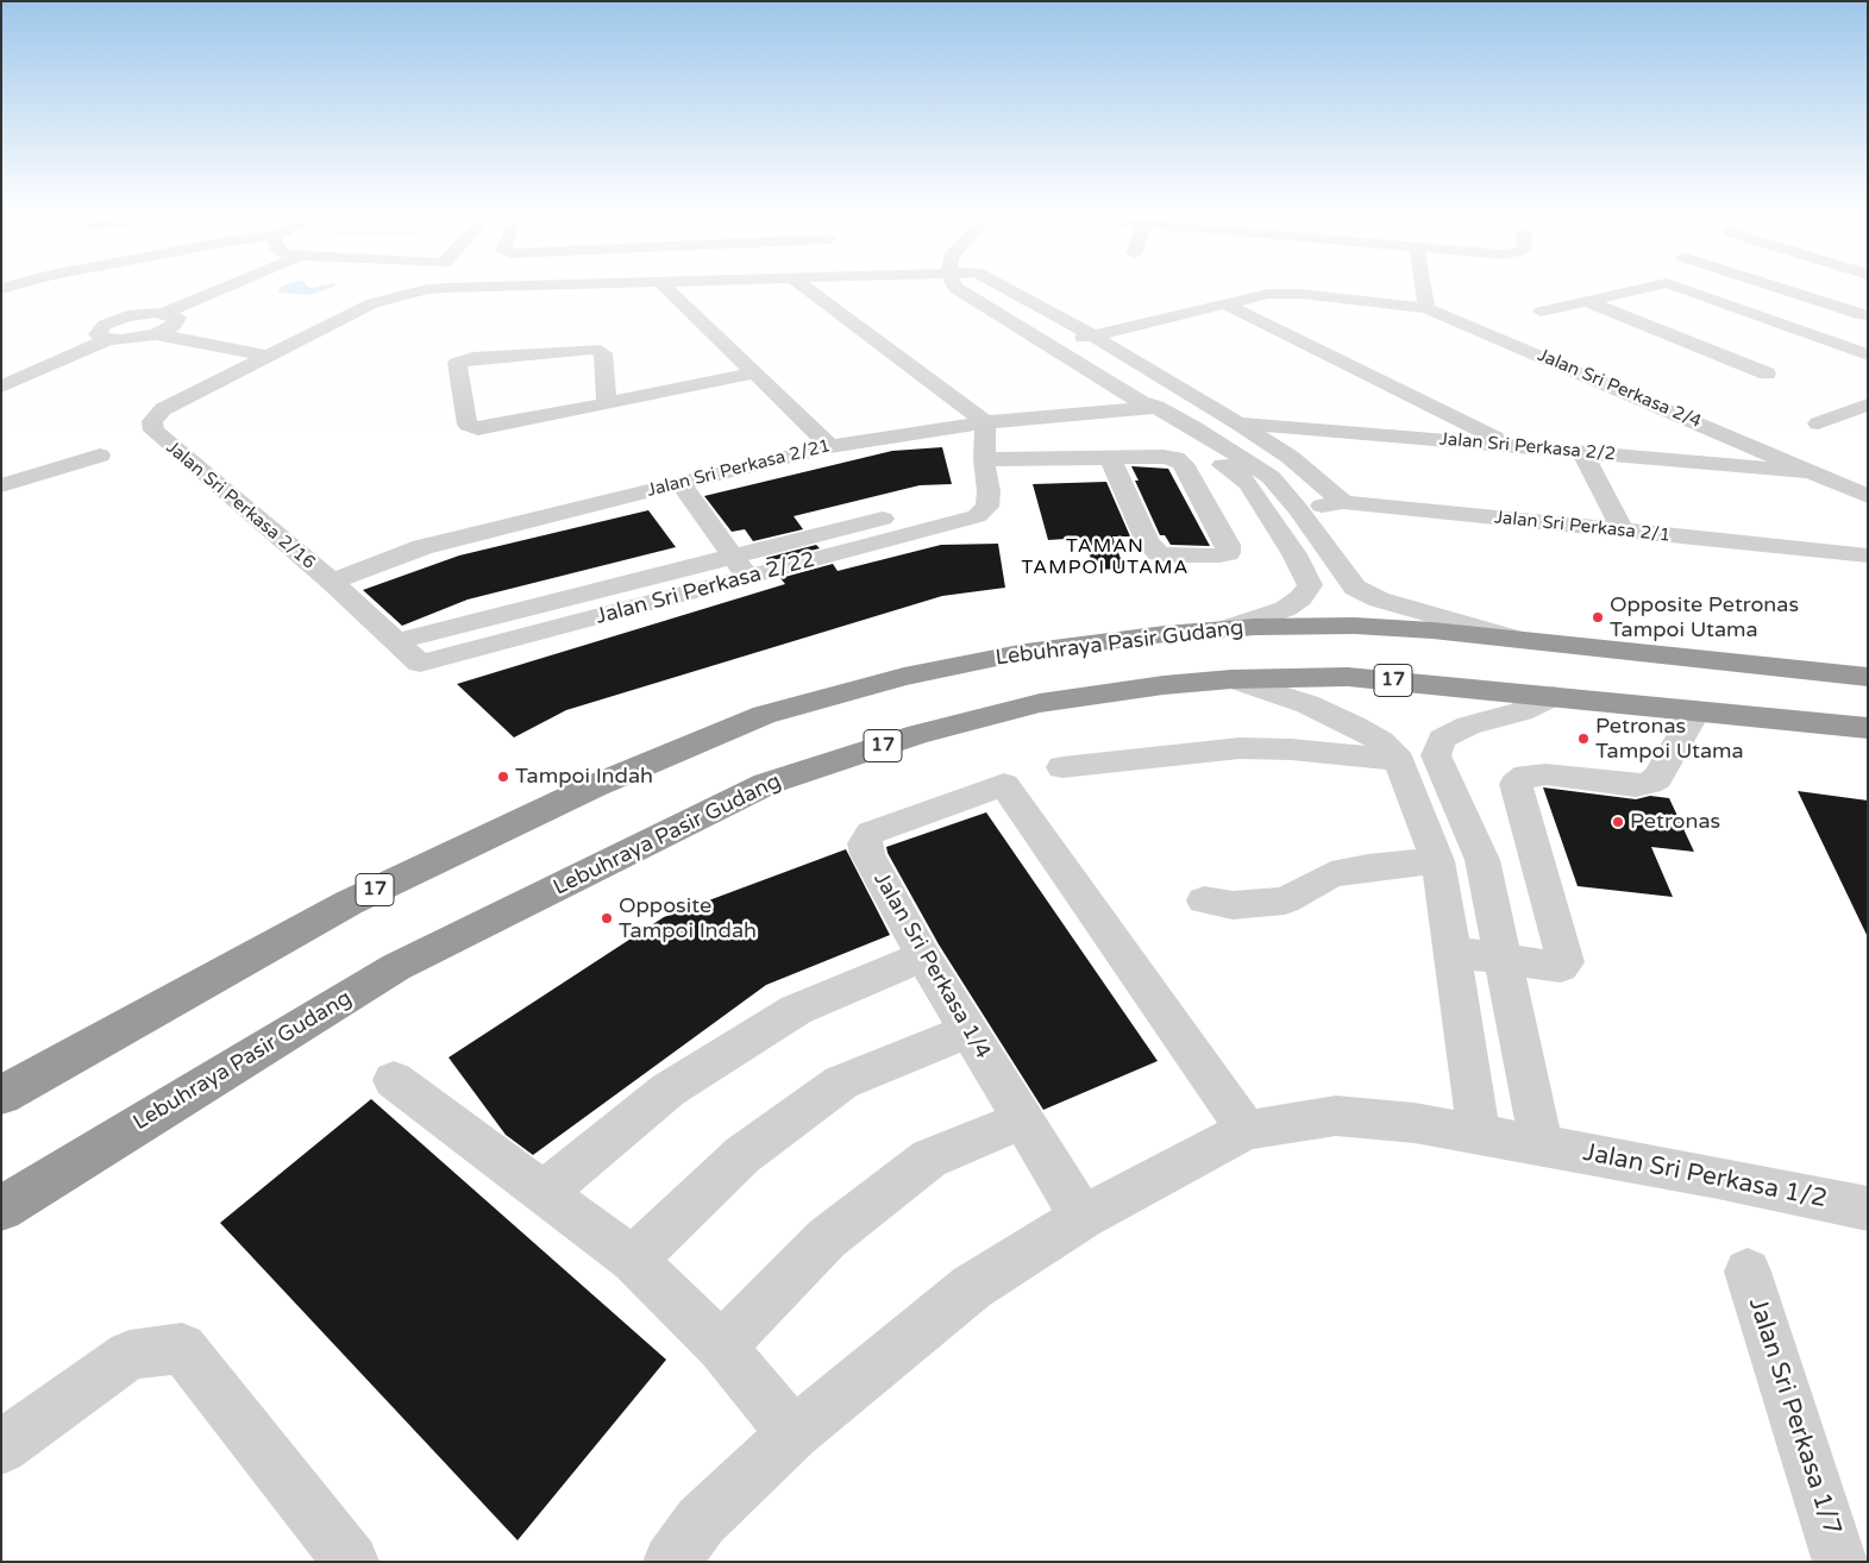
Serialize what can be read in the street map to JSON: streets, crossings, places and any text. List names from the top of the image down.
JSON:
{
  "streets": {
    "highway": ["Lebuhraya Pasir Gudang", "17"],
    "street": [
      "Jalan Sri Perkasa 2/4",
      "Jalan Sri Perkasa 2/2",
      "Jalan Sri Perkasa 2/21",
      "Jalan Sri Perkasa 2/16",
      "Jalan Sri Perkasa 2/1",
      "Jalan Sri Perkasa 2/22",
      "Jalan Sri Perkasa 1/4",
      "Jalan Sri Perkasa 1/2",
      "Jalan Sri Perkasa 1/7"
    ]
  },
  "crossings": [
    ["Jalan Sri Perkasa 2/4", "Jalan Sri Perkasa 2/2"],
    ["Jalan Sri Perkasa 2/4", "Jalan Sri Perkasa 2/16"],
    ["Jalan Sri Perkasa 2/2", "Jalan Sri Perkasa 2/16"],
    ["Jalan Sri Perkasa 2/2", "Jalan Sri Perkasa 2/1"],
    ["Jalan Sri Perkasa 2/21", "Jalan Sri Perkasa 2/16"],
    ["Jalan Sri Perkasa 2/16", "Jalan Sri Perkasa 2/22"],
    ["Jalan Sri Perkasa 1/4", "Jalan Sri Perkasa 1/2"]
  ],
  "districts": ["TAMAN TAMPOI UTAMA"],
  "places": [
    "Opposite Petronas Tampoi Utama",
    "Petronas Tampoi Utama",
    "Tampoi Indah",
    "Petronas",
    "Opposite Tampoi Indah"
  ]
}
